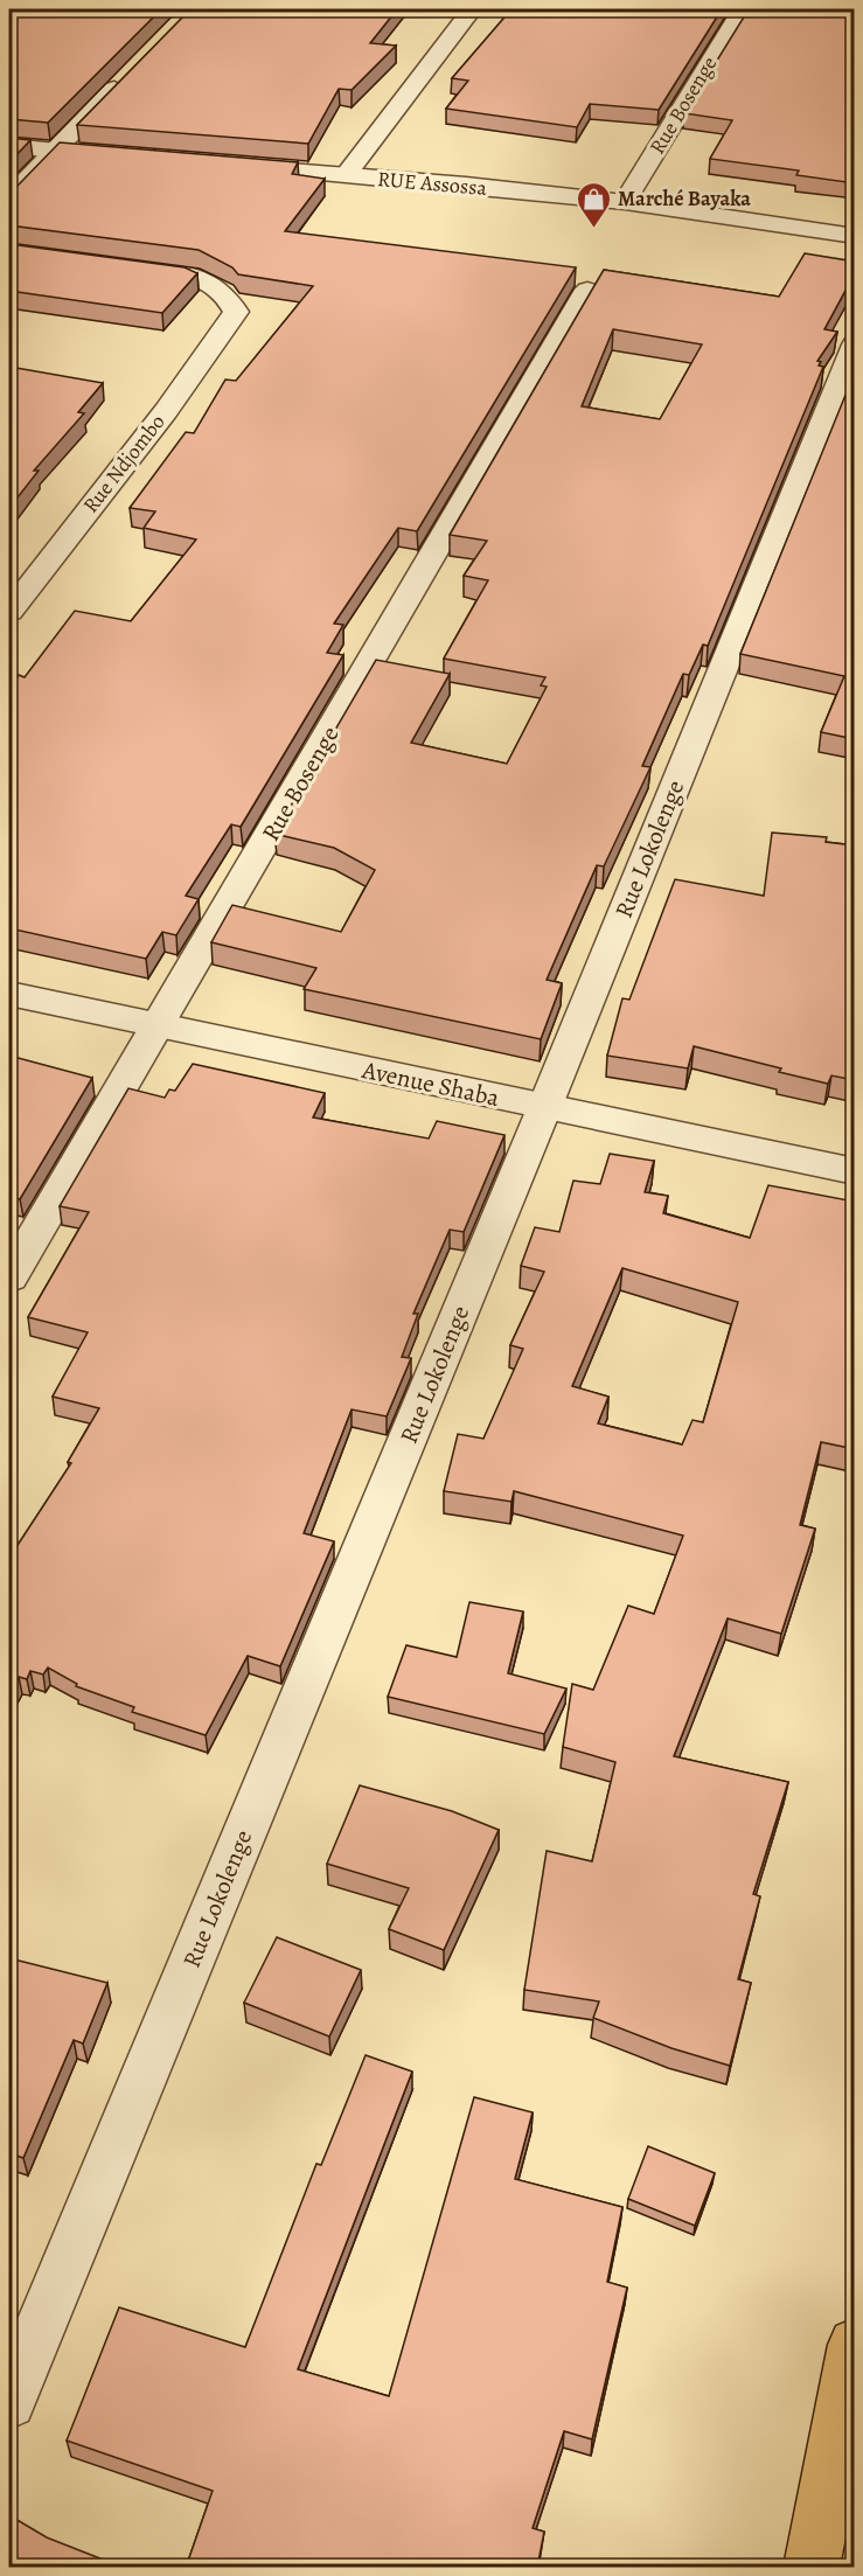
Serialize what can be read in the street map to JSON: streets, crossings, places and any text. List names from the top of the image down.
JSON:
{
  "streets": {
    "street": [
      "Rue Bosenge",
      "RUE Assossa",
      "Rue Ndjombo",
      "Rue Lokolenge",
      "Avenue Shaba"
    ]
  },
  "crossings": [
    ["Rue Bosenge", "RUE Assossa"],
    ["Rue Bosenge", "Avenue Shaba"],
    ["Rue Lokolenge", "Avenue Shaba"]
  ],
  "places": {
    "shop": ["Marché Bayaka"]
  }
}
